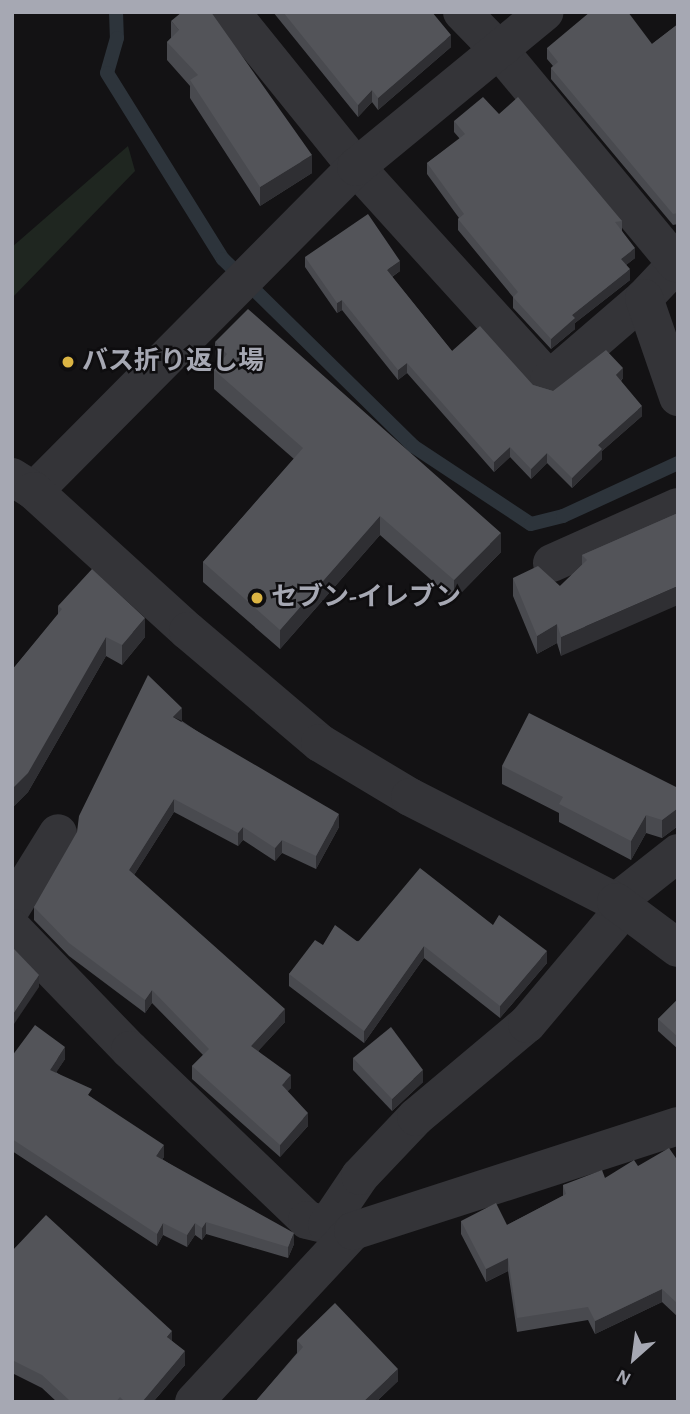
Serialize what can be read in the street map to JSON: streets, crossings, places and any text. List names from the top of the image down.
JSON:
{
  "places": ["バス折り返し場", "セブン-イレブン"],
  "north": "bottom left"
}
